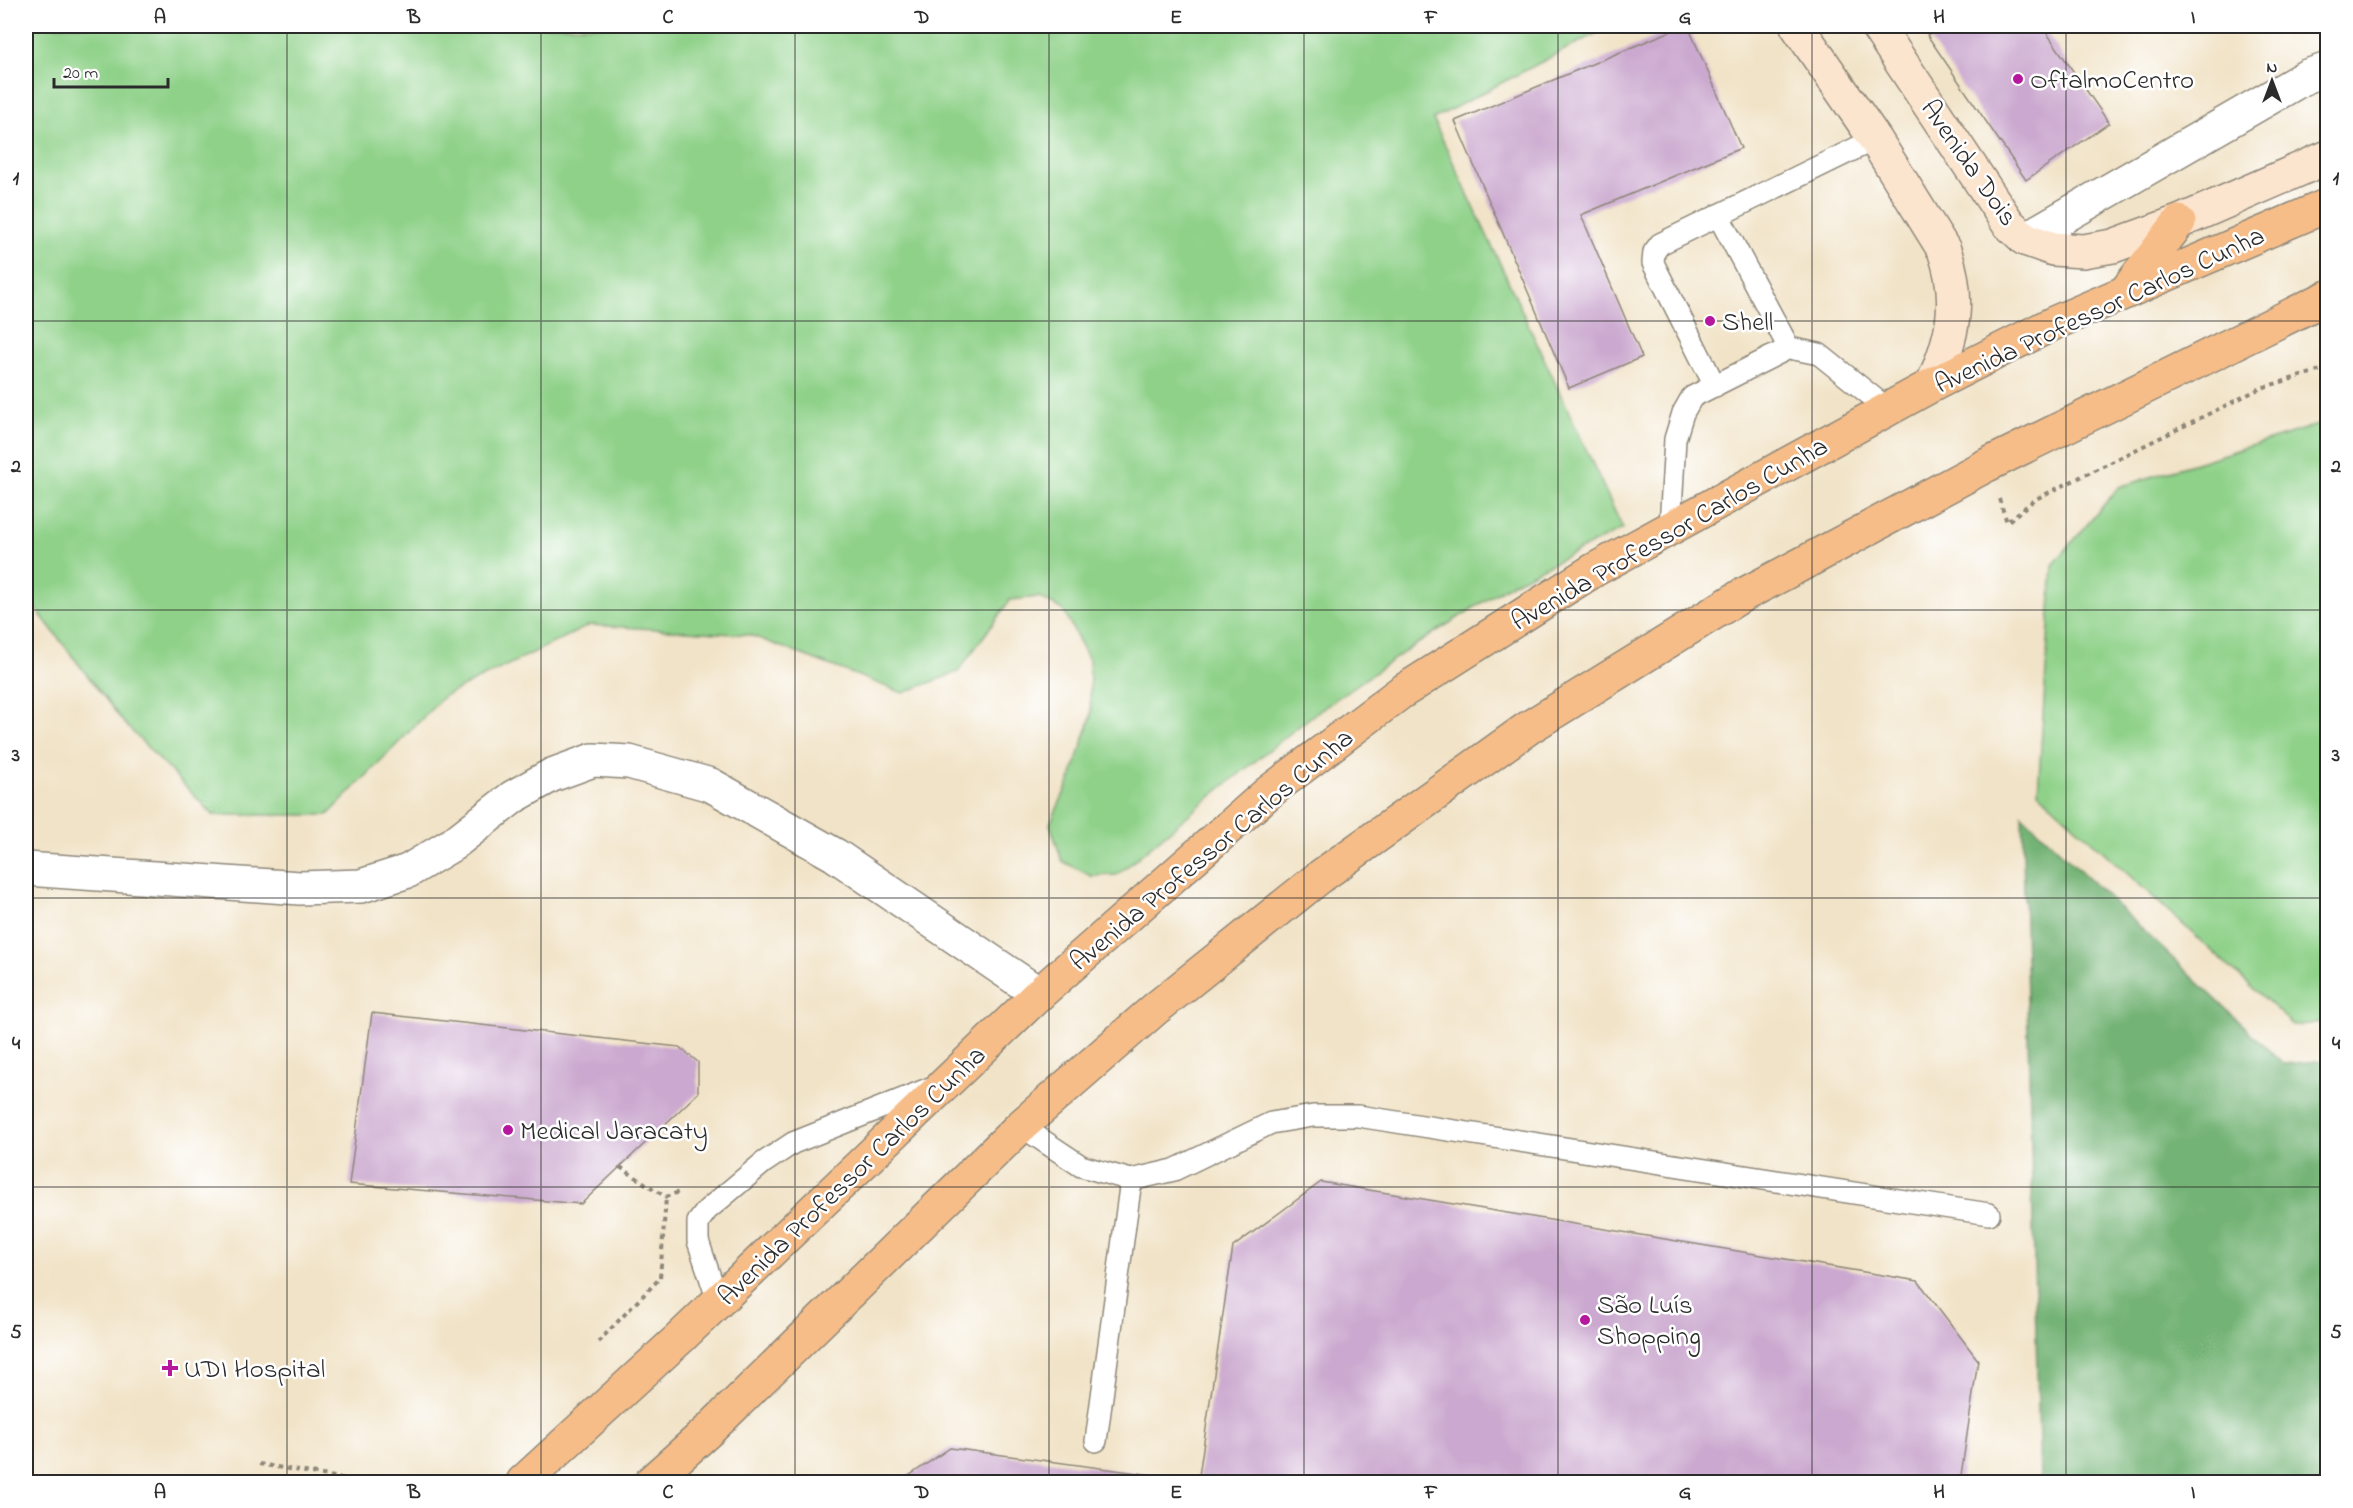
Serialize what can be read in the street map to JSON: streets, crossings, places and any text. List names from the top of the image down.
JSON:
{
  "streets": {
    "main road": ["Avenida Dois", "Avenida Professor Carlos Cunha"]
  },
  "places": {
    "other": [
      "OftalmoCentro",
      "Shell",
      "Medical Jaracaty",
      "São Luís Shopping"
    ],
    "health": ["UDI Hospital"]
  },
  "scale_bar": "20 m",
  "north": "top",
  "grid": {
    "columns": [
      "A",
      "B",
      "C",
      "D",
      "E",
      "F",
      "G",
      "H",
      "I"
    ],
    "rows": [
      "1",
      "2",
      "3",
      "4",
      "5"
    ]
  }
}
